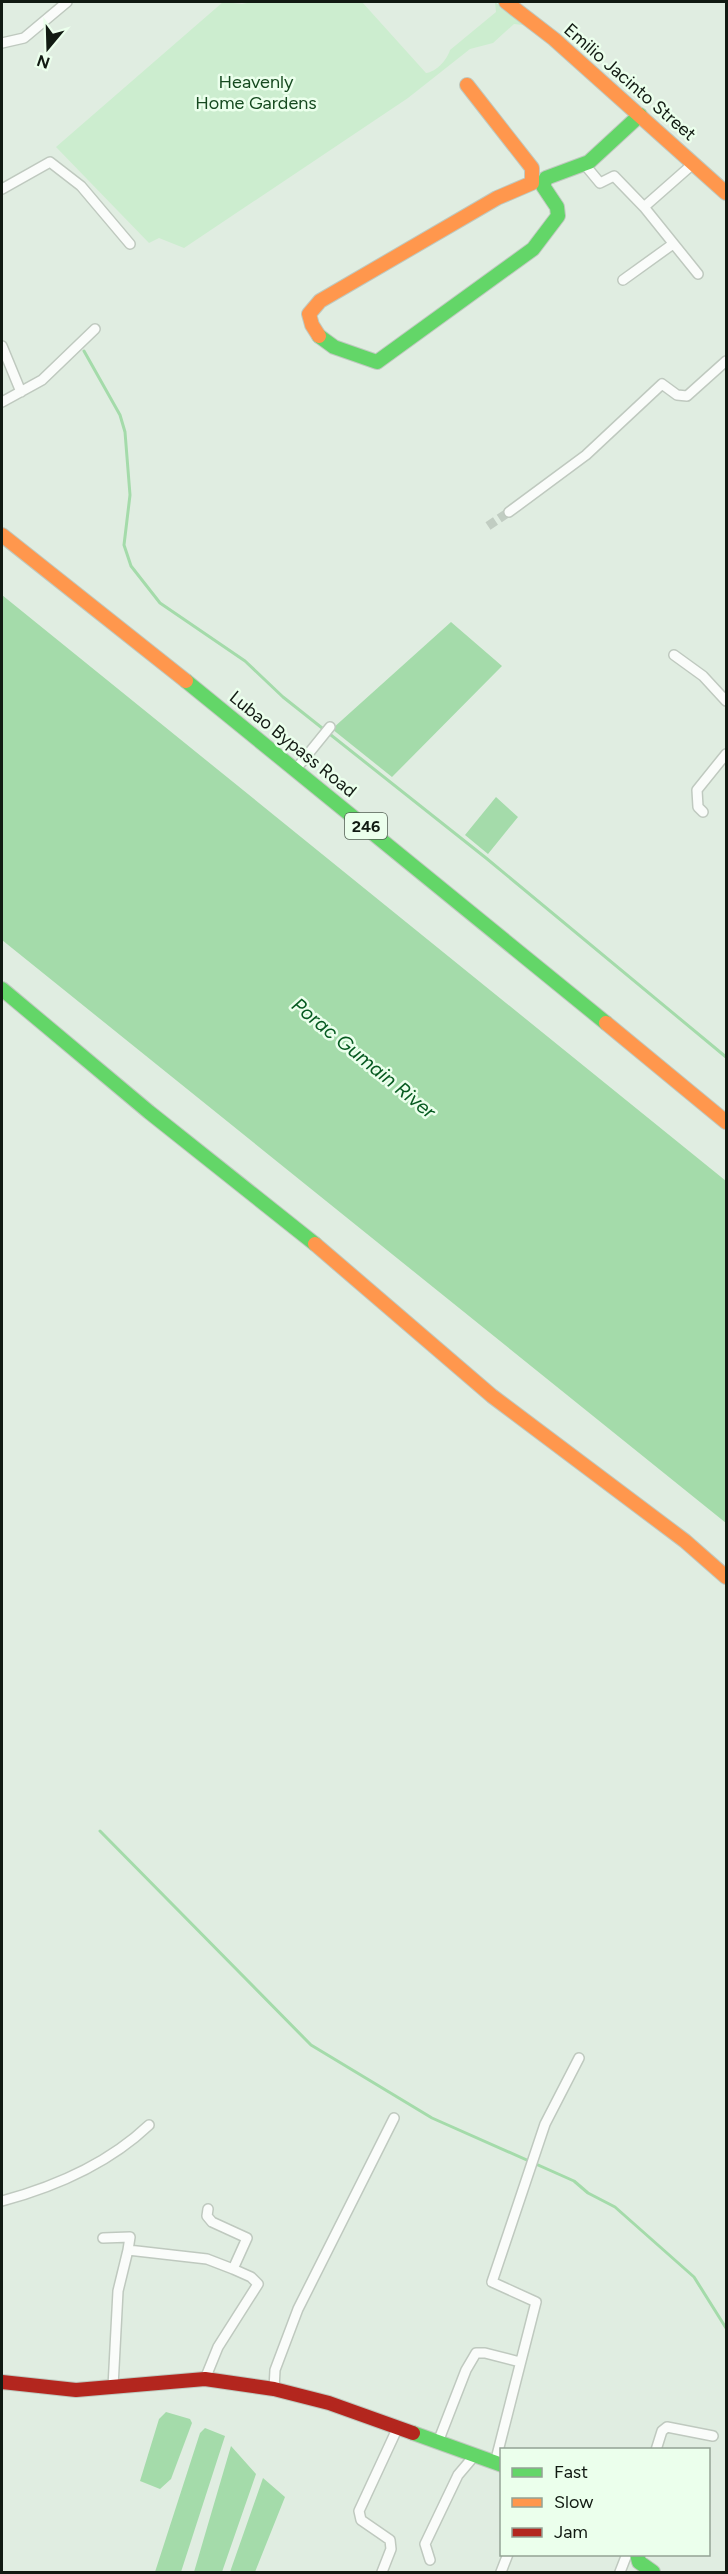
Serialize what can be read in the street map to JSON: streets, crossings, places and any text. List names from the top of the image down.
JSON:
{
  "streets": {
    "main road": ["Emilio Jacinto Street", "Lubao Bypass Road", "246"]
  },
  "water": ["Porac Gumain River"],
  "parks": ["Heavenly Home Gardens"],
  "legend": ["Fast", "Slow", "Jam"],
  "north": "bottom"
}
